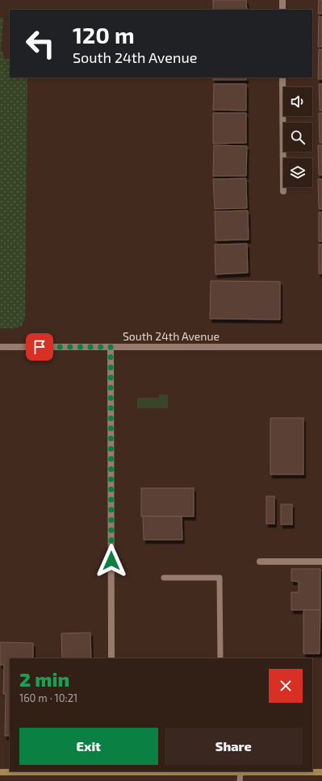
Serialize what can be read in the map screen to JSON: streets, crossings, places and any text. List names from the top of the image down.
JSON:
{
  "streets": {
    "street": ["South 24th Avenue"]
  },
  "page": {
    "turn": ["120 m", "South 24th Avenue"],
    "heading": ["2 min", "160 m · 10:21"],
    "buttons": ["Exit", "Share"]
  }
}
